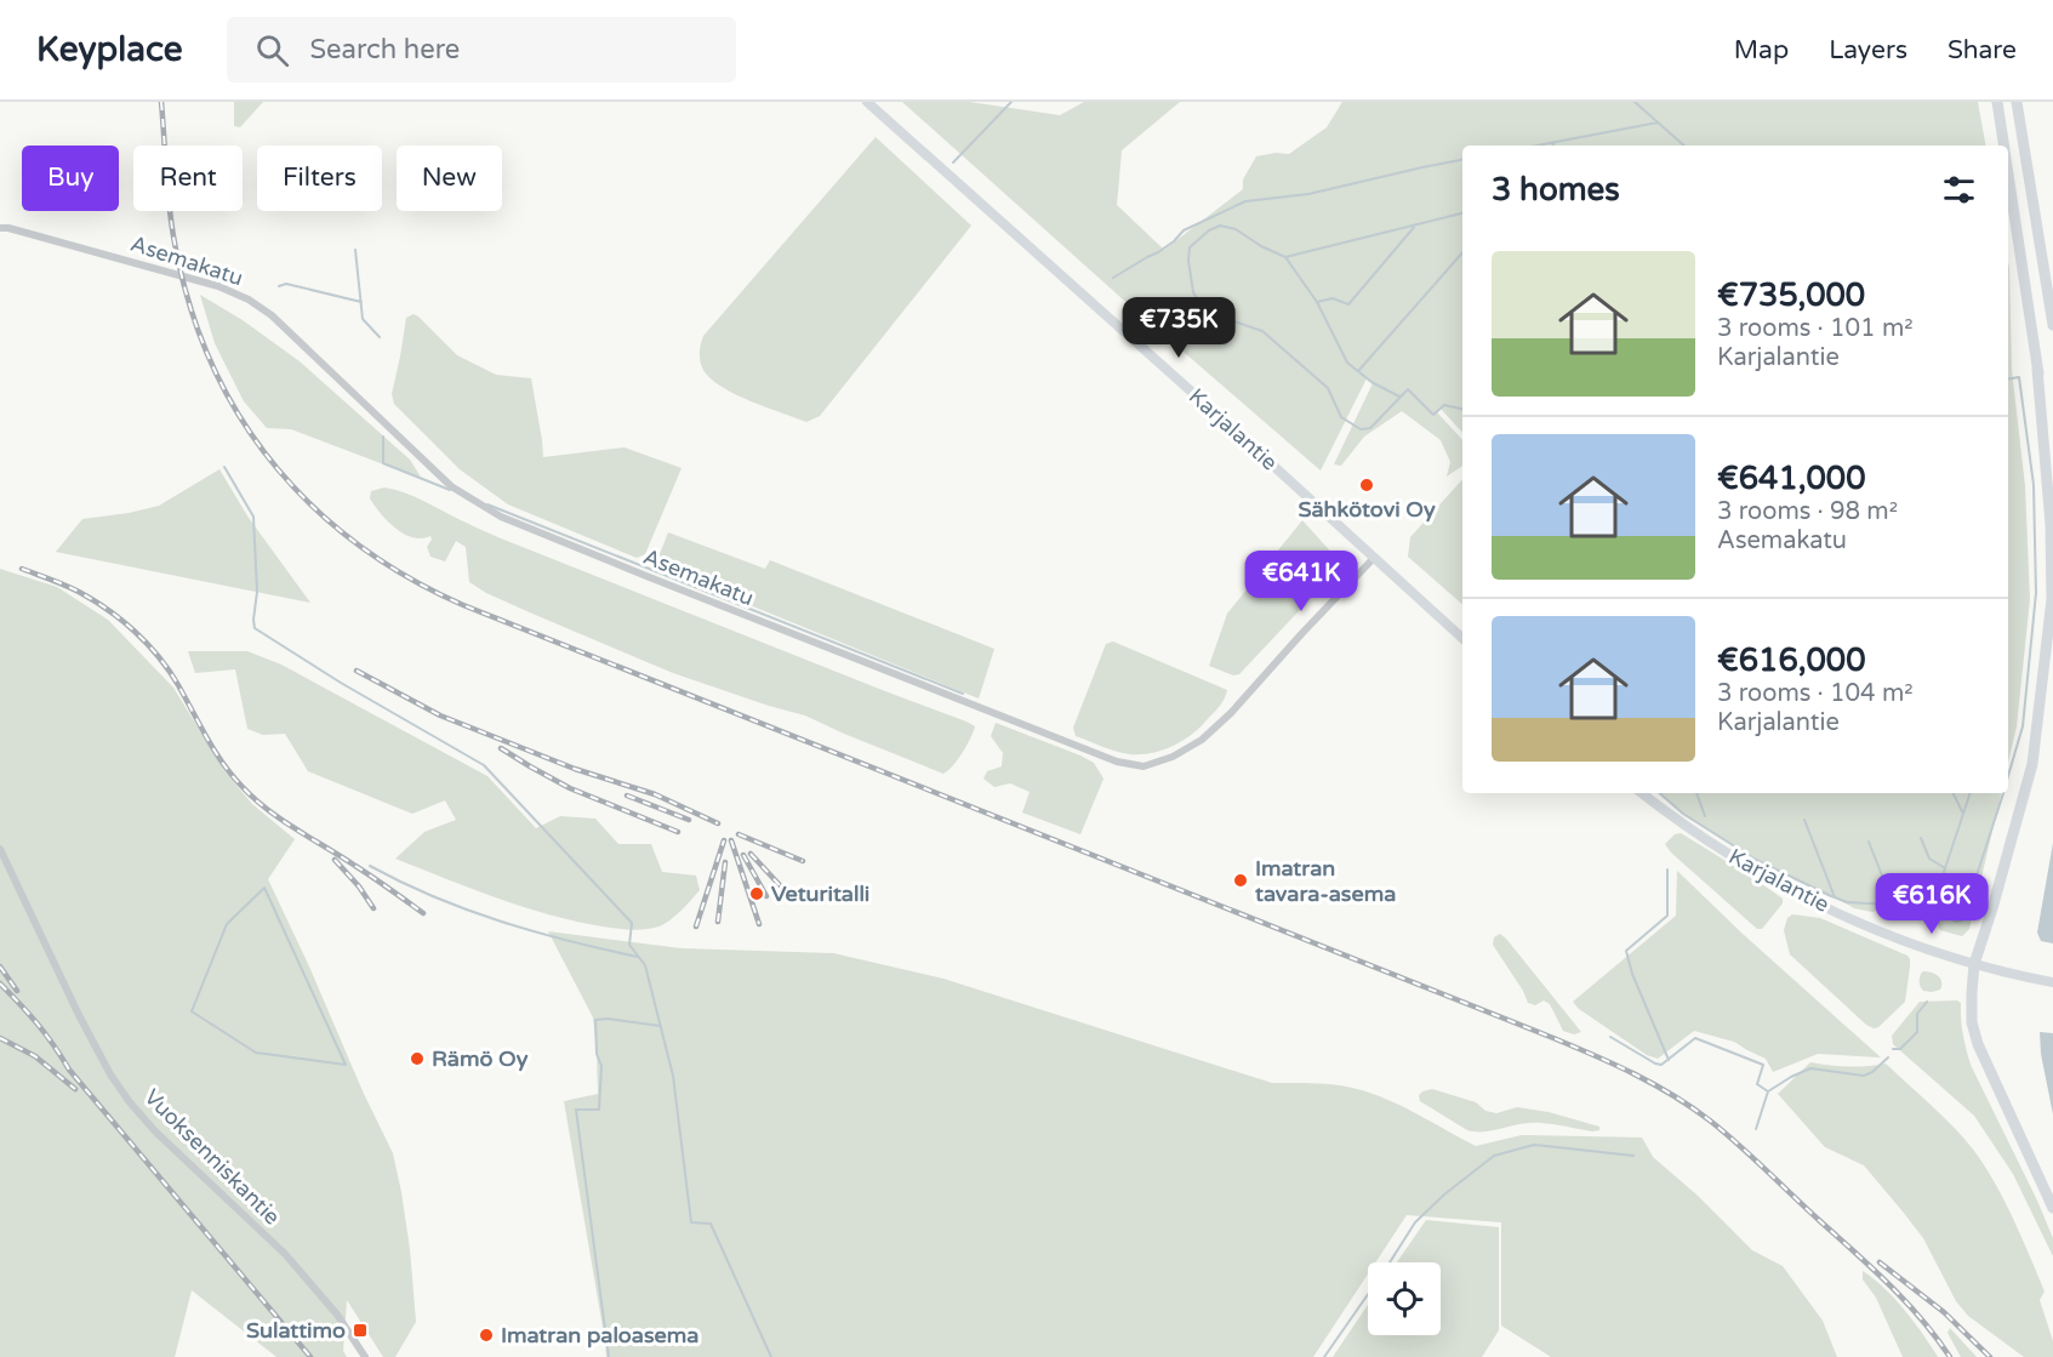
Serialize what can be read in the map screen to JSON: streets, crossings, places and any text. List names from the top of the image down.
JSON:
{
  "streets": {
    "main road": ["Karjalantie"],
    "street": ["Asemakatu", "Vuoksenniskantie"]
  },
  "crossings": [
    ["Asemakatu", "Karjalantie"]
  ],
  "places": {
    "other": [
      "Sähkötovi Oy",
      "Imatran tavara-asema",
      "Veturitalli",
      "Rämö Oy",
      "Imatran paloasema"
    ],
    "transit": ["Sulattimo"]
  },
  "page": {
    "header": "Keyplace",
    "search": "Search here",
    "nav": ["Map", "Layers", "Share"],
    "chip": [
      "Buy",
      "Rent",
      "Filters",
      "New"
    ],
    "heading": "3 homes",
    "list": [
      {
        "name": "€735,000",
        "note": "3 rooms · 101 m² · Karjalantie"
      },
      {
        "name": "€641,000",
        "note": "3 rooms · 98 m² · Asemakatu"
      },
      {
        "name": "€616,000",
        "note": "3 rooms · 104 m² · Karjalantie"
      }
    ],
    "price": ["€735K", "€641K", "€616K"]
  }
}
